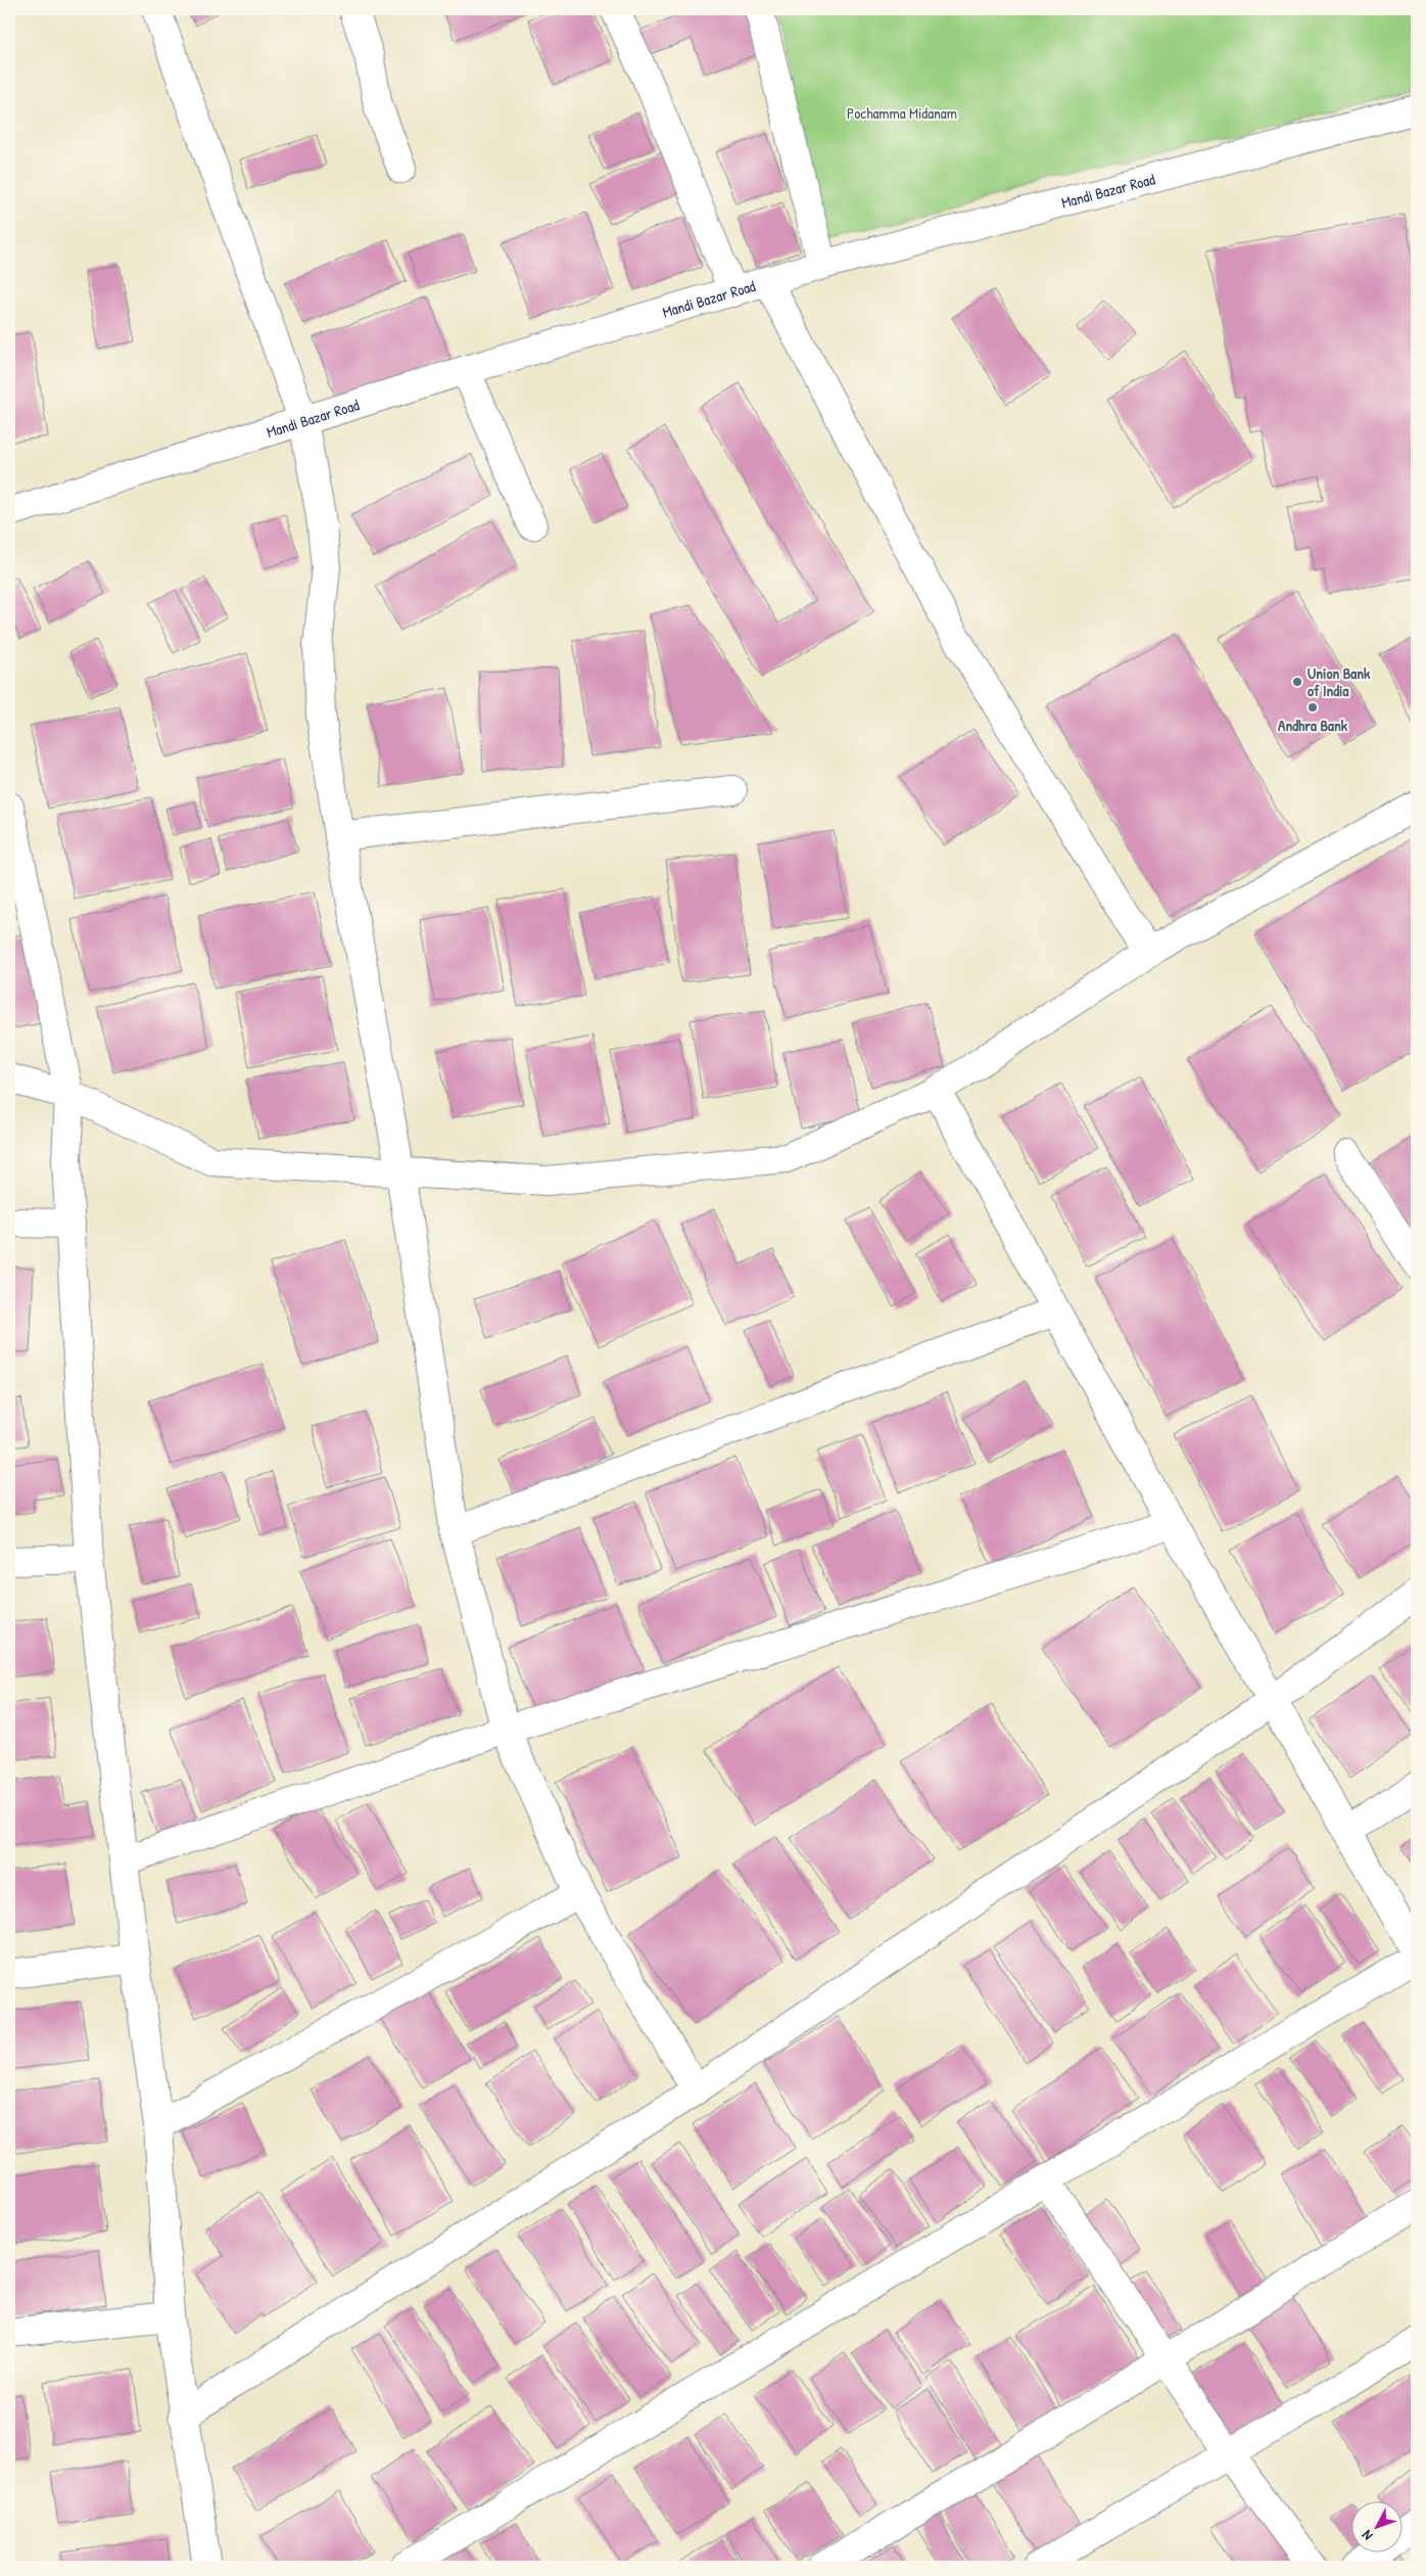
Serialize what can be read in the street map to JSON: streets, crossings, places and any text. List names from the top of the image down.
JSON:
{
  "streets": {
    "street": ["Mandi Bazar Road"]
  },
  "parks": ["Pochamma Midanam"],
  "places": ["Union Bank of India", "Andhra Bank"],
  "north": "bottom left"
}
